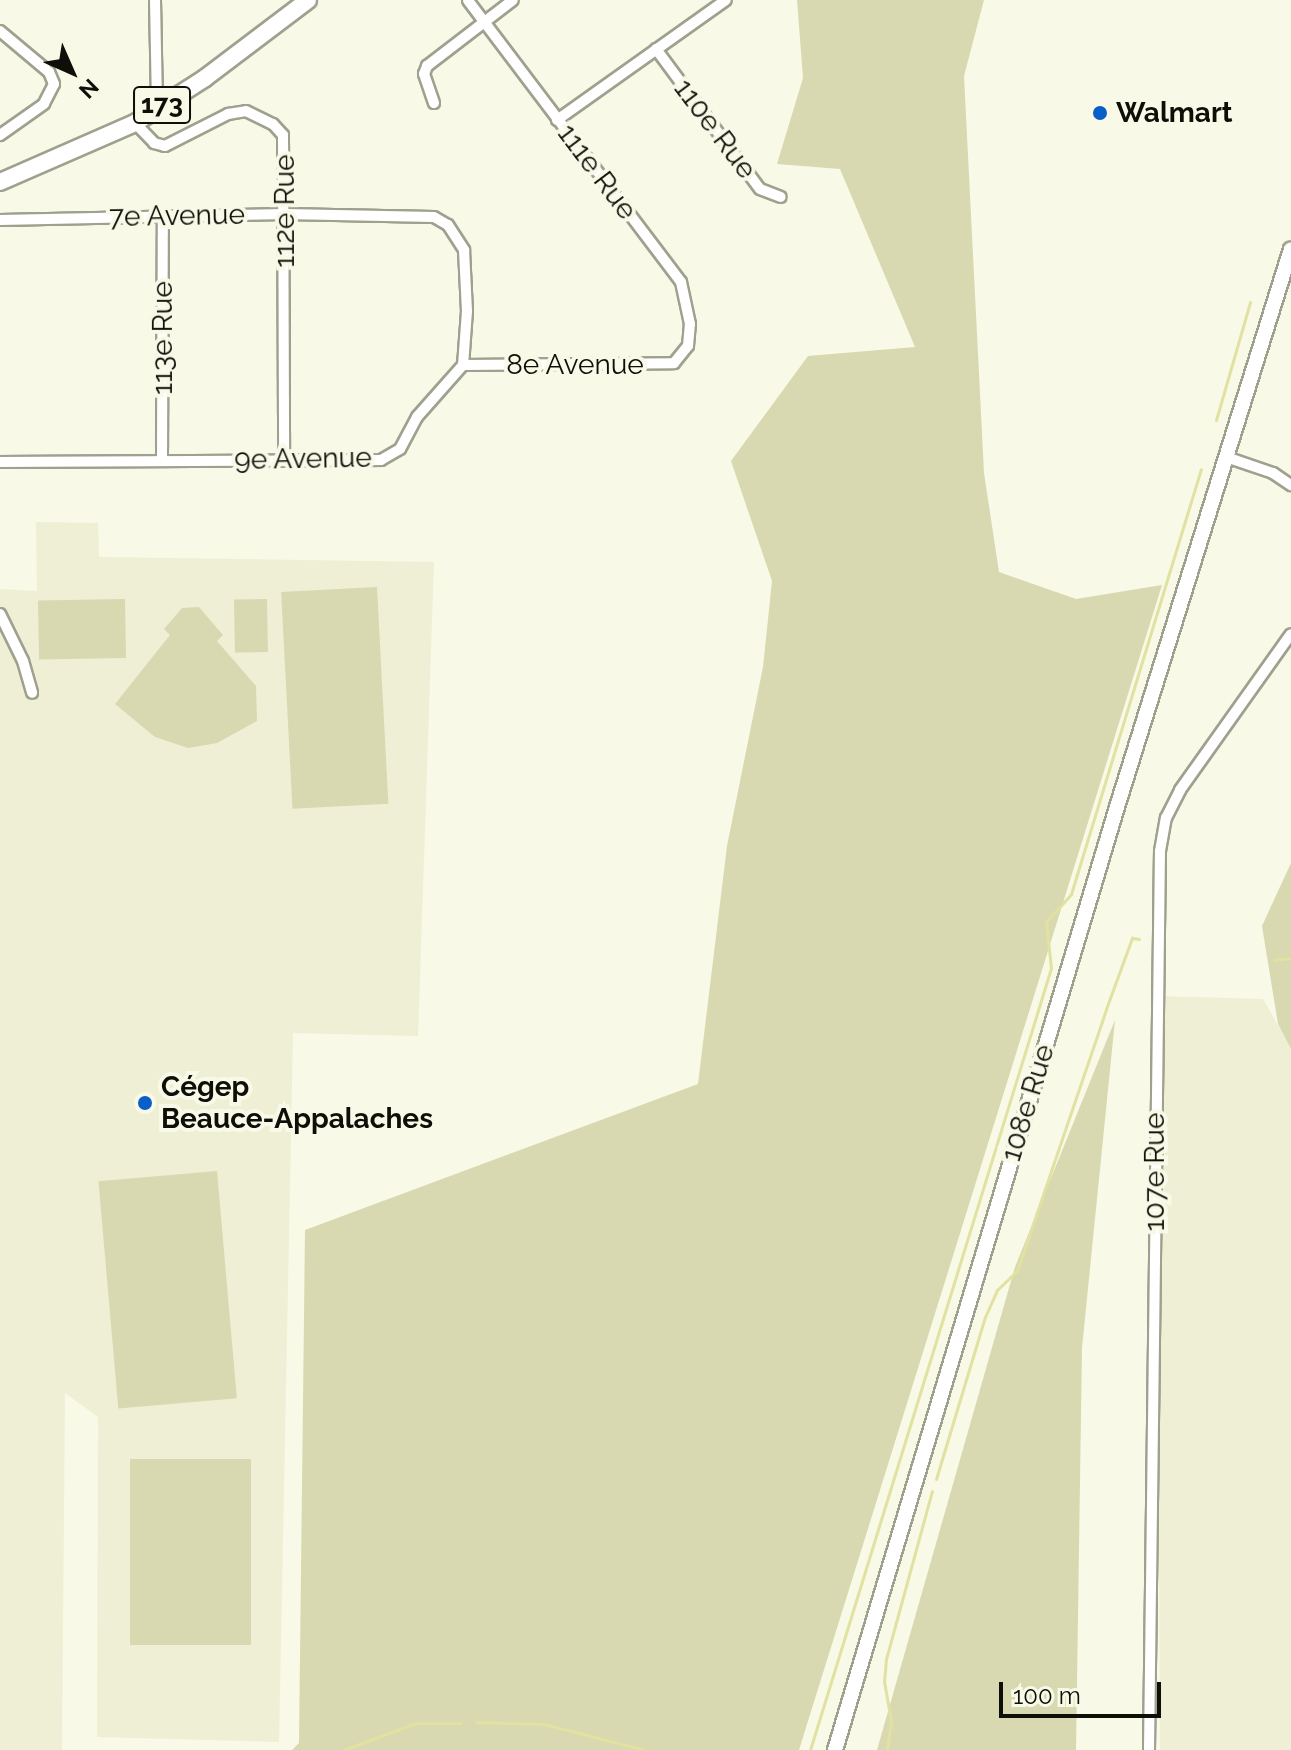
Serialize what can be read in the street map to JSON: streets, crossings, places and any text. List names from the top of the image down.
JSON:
{
  "streets": {
    "main road": ["173", "108e Rue"],
    "street": [
      "110e Rue",
      "111e Rue",
      "112e Rue",
      "7e Avenue",
      "113e Rue",
      "8e Avenue",
      "9e Avenue",
      "107e Rue"
    ]
  },
  "crossings": [
    ["173", "112e Rue"],
    ["111e Rue", "8e Avenue"],
    ["112e Rue", "7e Avenue"],
    ["112e Rue", "9e Avenue"],
    ["7e Avenue", "113e Rue"],
    ["7e Avenue", "8e Avenue"],
    ["7e Avenue", "9e Avenue"],
    ["113e Rue", "9e Avenue"],
    ["8e Avenue", "9e Avenue"]
  ],
  "places": ["Walmart", "Cégep Beauce-Appalaches"],
  "scale_bar": "100 m",
  "north": "bottom right"
}
